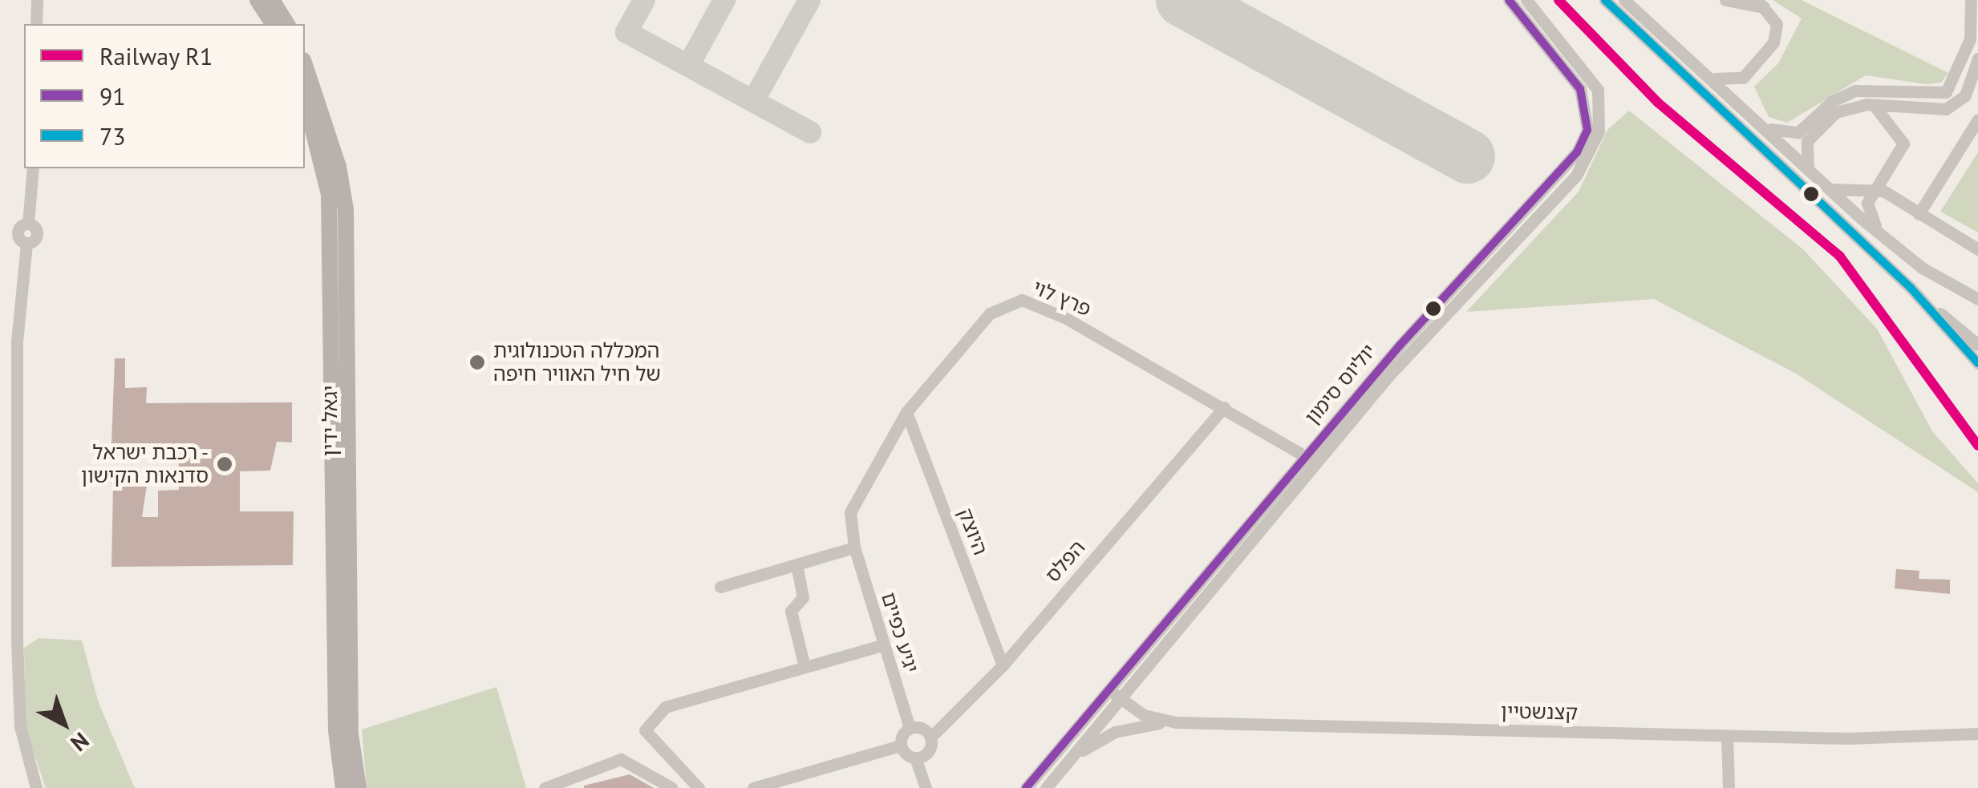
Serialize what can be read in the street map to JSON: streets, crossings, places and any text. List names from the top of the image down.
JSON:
{
  "streets": {
    "main road": ["יגאל ידין"],
    "street": [
      "פרץ לוי",
      "יוליוס סימון",
      "היוצק",
      "הפלס",
      "יגיע כפיים",
      "קצנשטיין"
    ]
  },
  "crossings": [
    ["פרץ לוי", "יוליוס סימון"],
    ["פרץ לוי", "היוצק"],
    ["פרץ לוי", "הפלס"],
    ["פרץ לוי", "יגיע כפיים"],
    ["יוליוס סימון", "קצנשטיין"],
    ["היוצק", "הפלס"],
    ["הפלס", "יגיע כפיים"]
  ],
  "places": ["המכללה הטכנולוגית של חיל האוויר חיפה", "רכבת ישראל - סדנאות הקישון"],
  "lines": ["rail line R1", "transit line 91", "transit line 73"],
  "legend": ["Railway R1", "91", "73"],
  "north": "bottom right"
}
